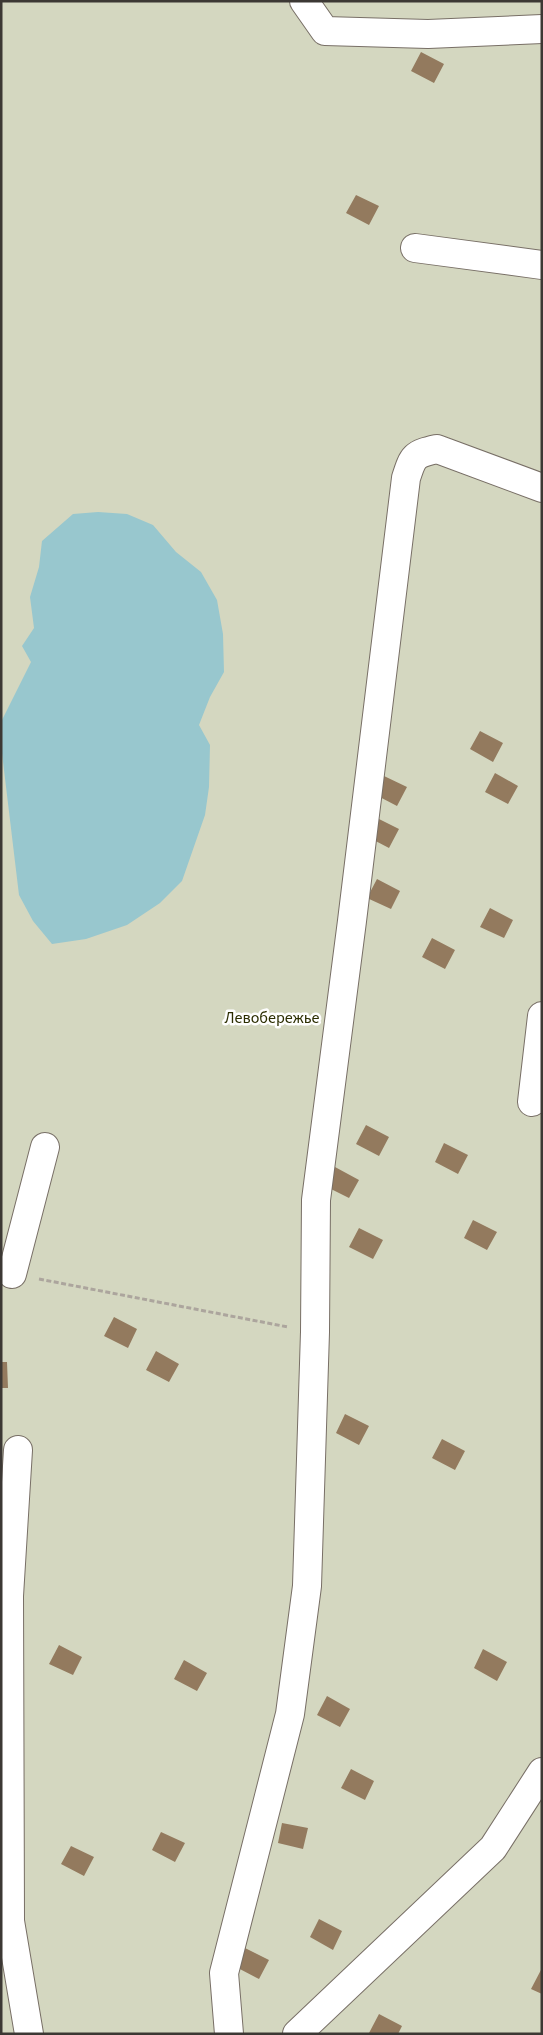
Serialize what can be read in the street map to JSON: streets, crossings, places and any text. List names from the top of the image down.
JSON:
{
  "parks": ["Левобережье"]
}
